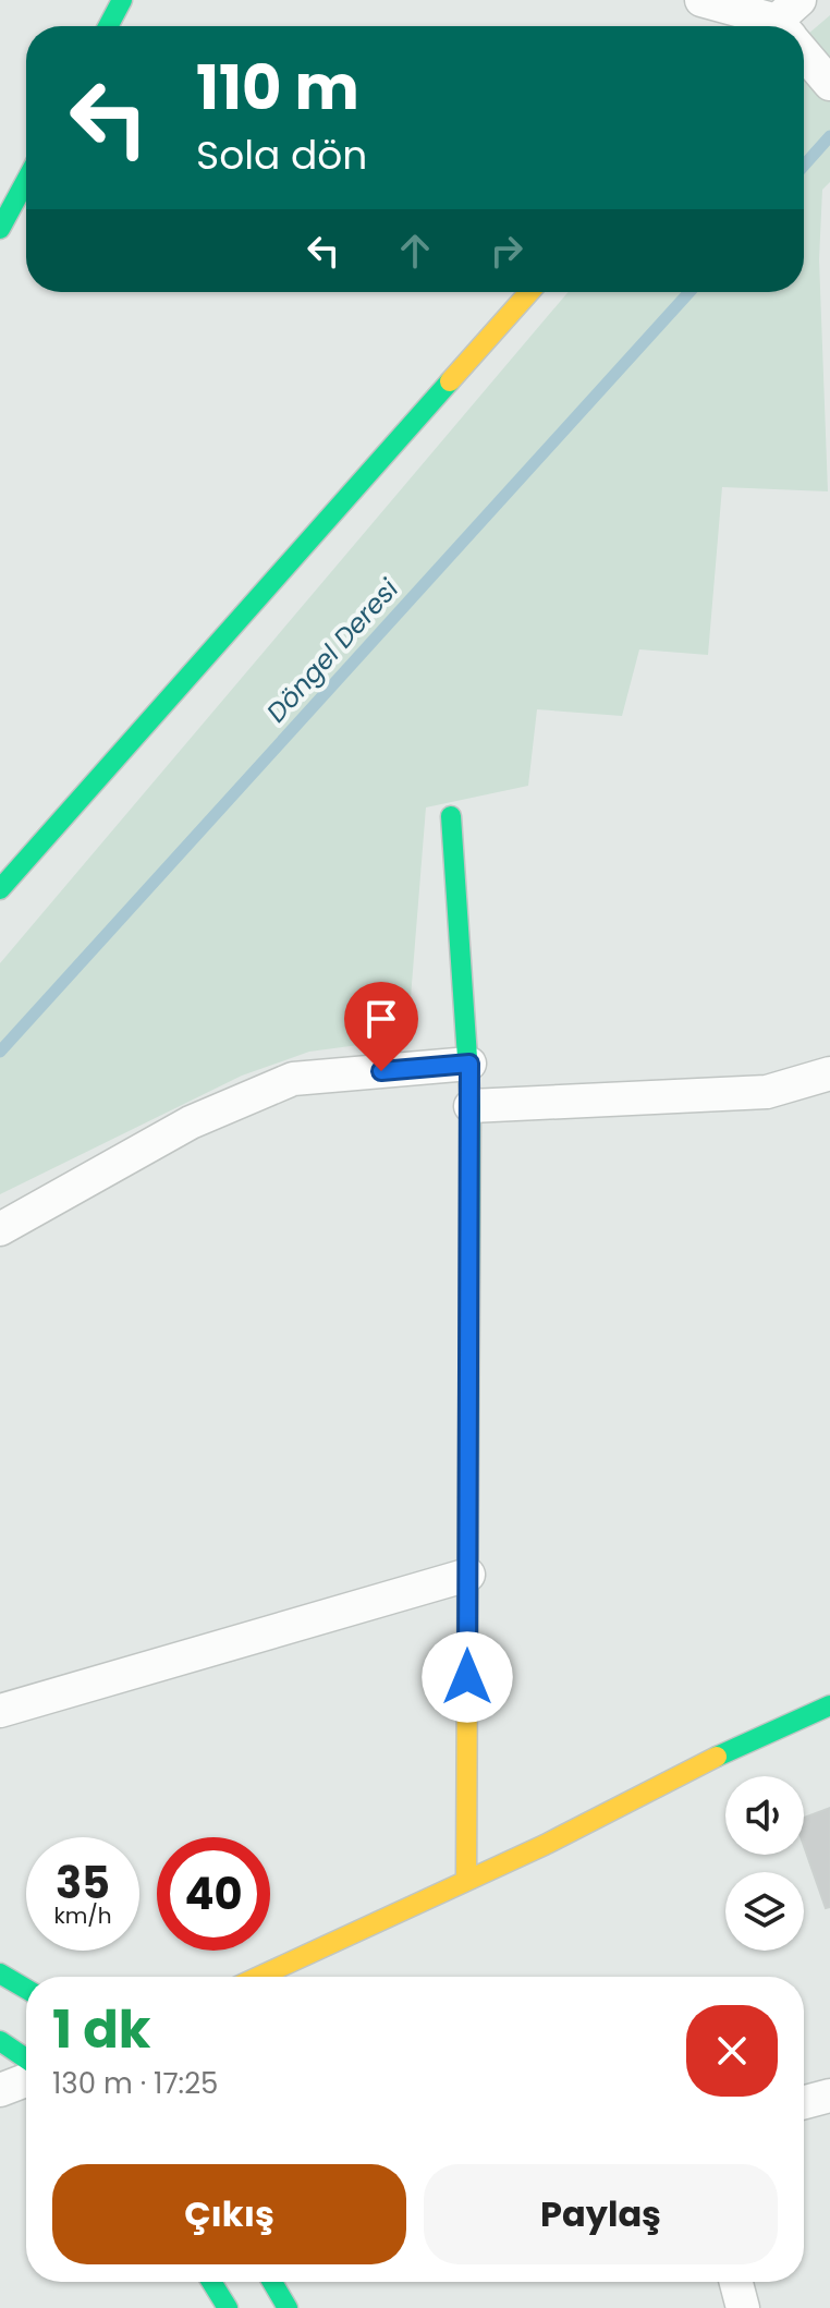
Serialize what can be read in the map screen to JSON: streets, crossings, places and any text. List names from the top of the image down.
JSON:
{
  "water": ["Döngel Deresi"],
  "page": {
    "turn": ["110 m", "Sola dön"],
    "speed": "35 km/h",
    "limit": "40",
    "heading": ["1 dk", "130 m · 17:25"],
    "buttons": ["Çıkış", "Paylaş"]
  }
}
